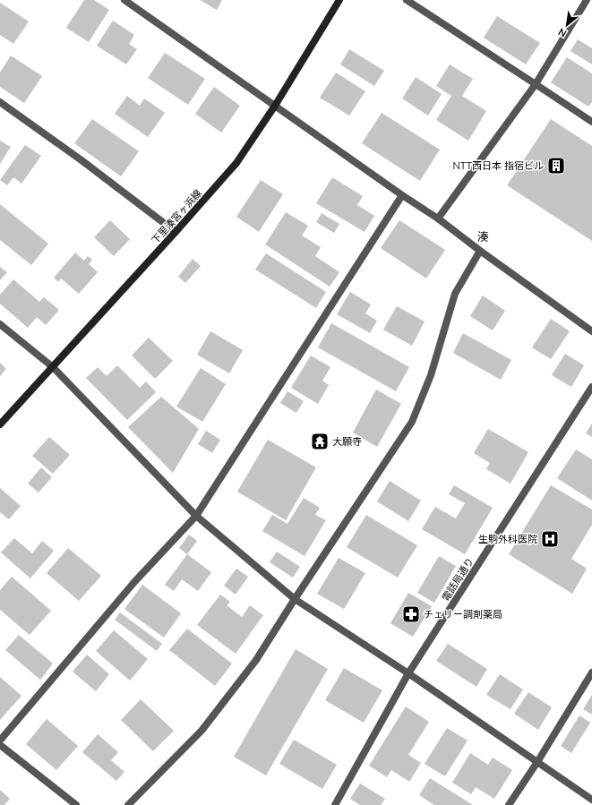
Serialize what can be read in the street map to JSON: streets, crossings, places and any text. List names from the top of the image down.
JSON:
{
  "streets": {
    "main road": ["下里湊宮ヶ浜線"],
    "street": ["電話局通り"]
  },
  "districts": ["湊"],
  "places": {
    "building": ["NTT西日本 指宿ビル"],
    "temple": ["大願寺"],
    "hospital": ["生駒外科医院"],
    "pharmacy": ["チェリー調剤薬局"]
  },
  "north": "bottom left"
}
